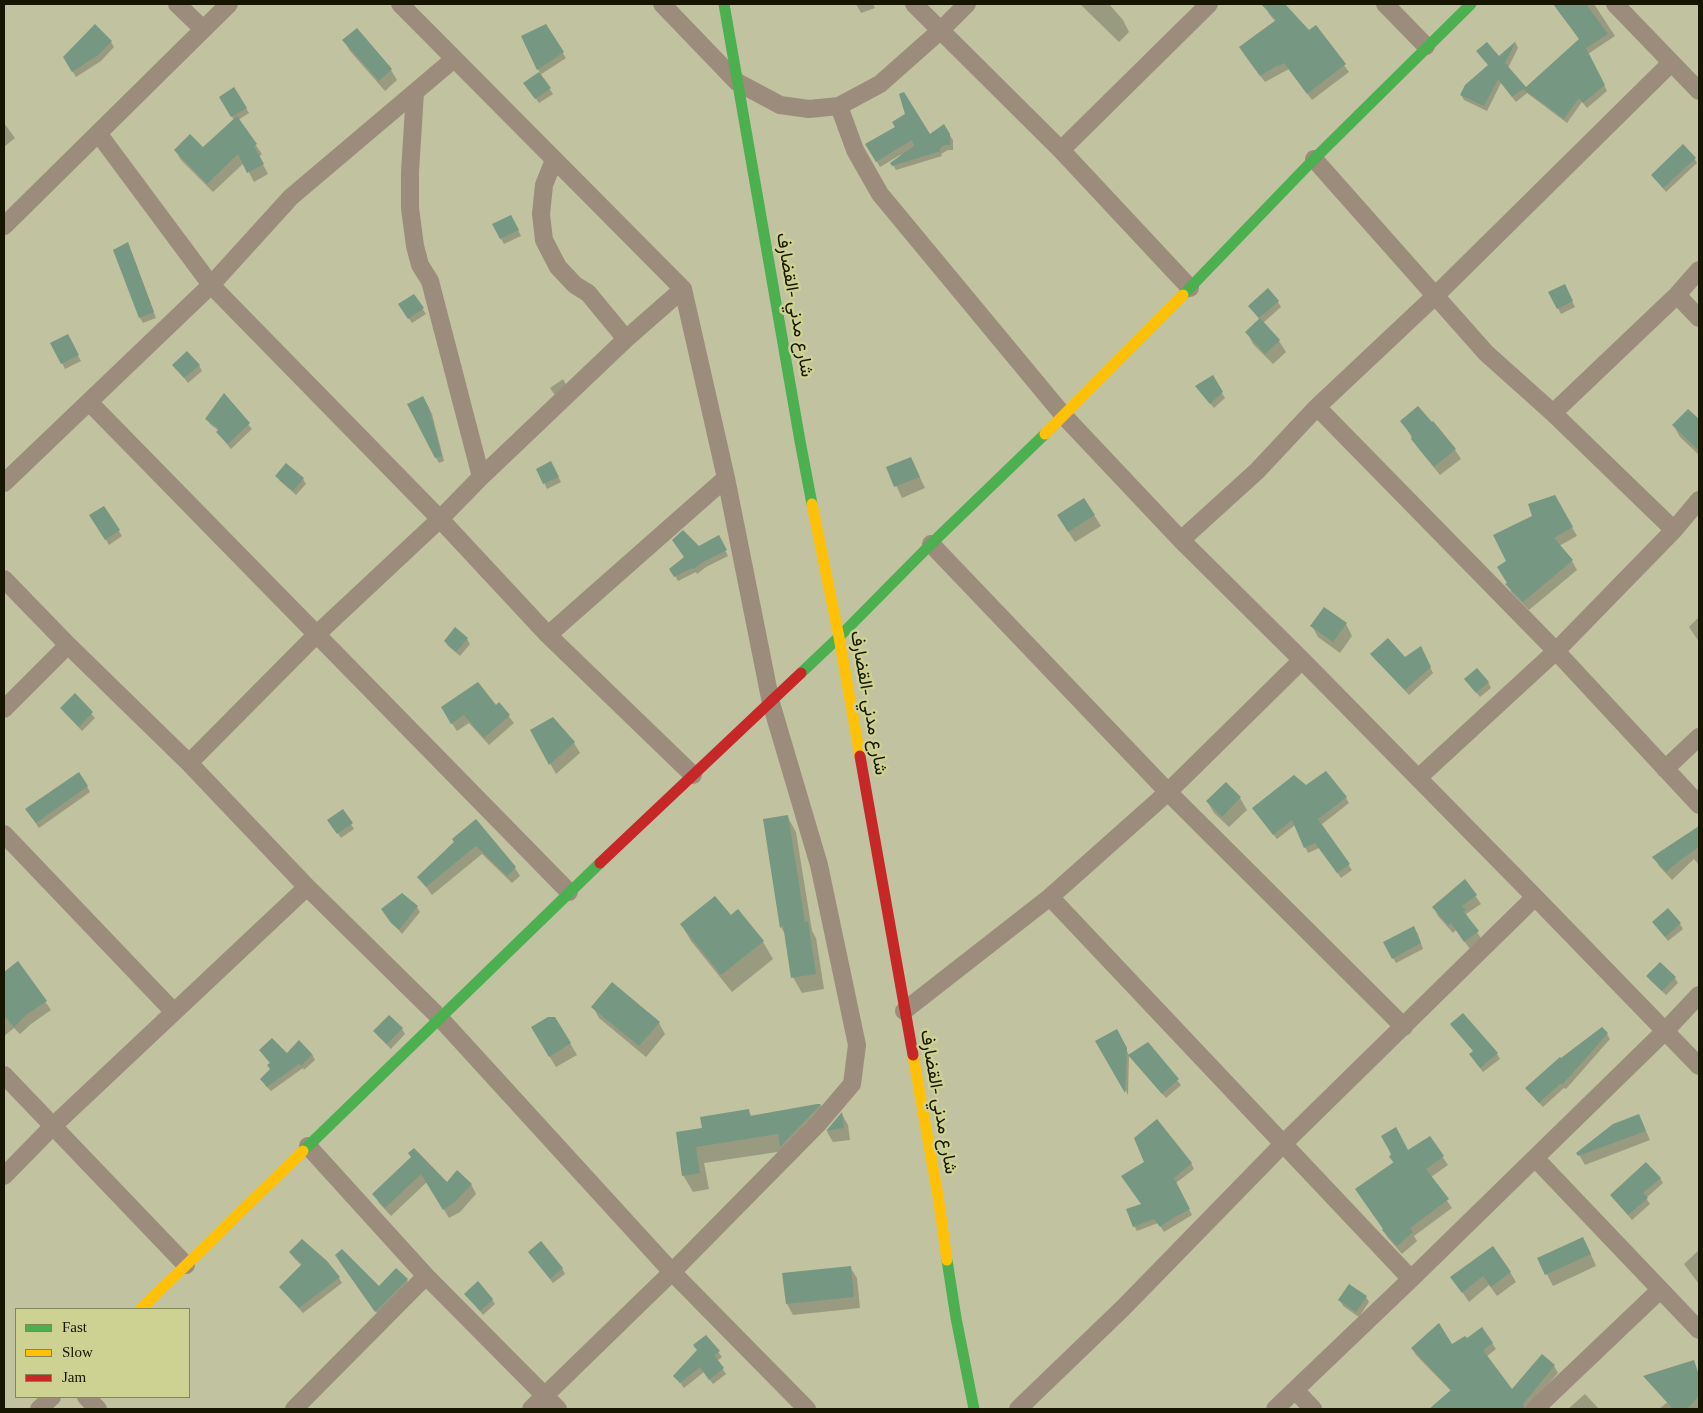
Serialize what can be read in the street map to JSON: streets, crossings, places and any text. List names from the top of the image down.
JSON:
{
  "streets": {
    "main road": ["شارع مدني -القضارف"]
  },
  "legend": ["Fast", "Slow", "Jam"]
}
